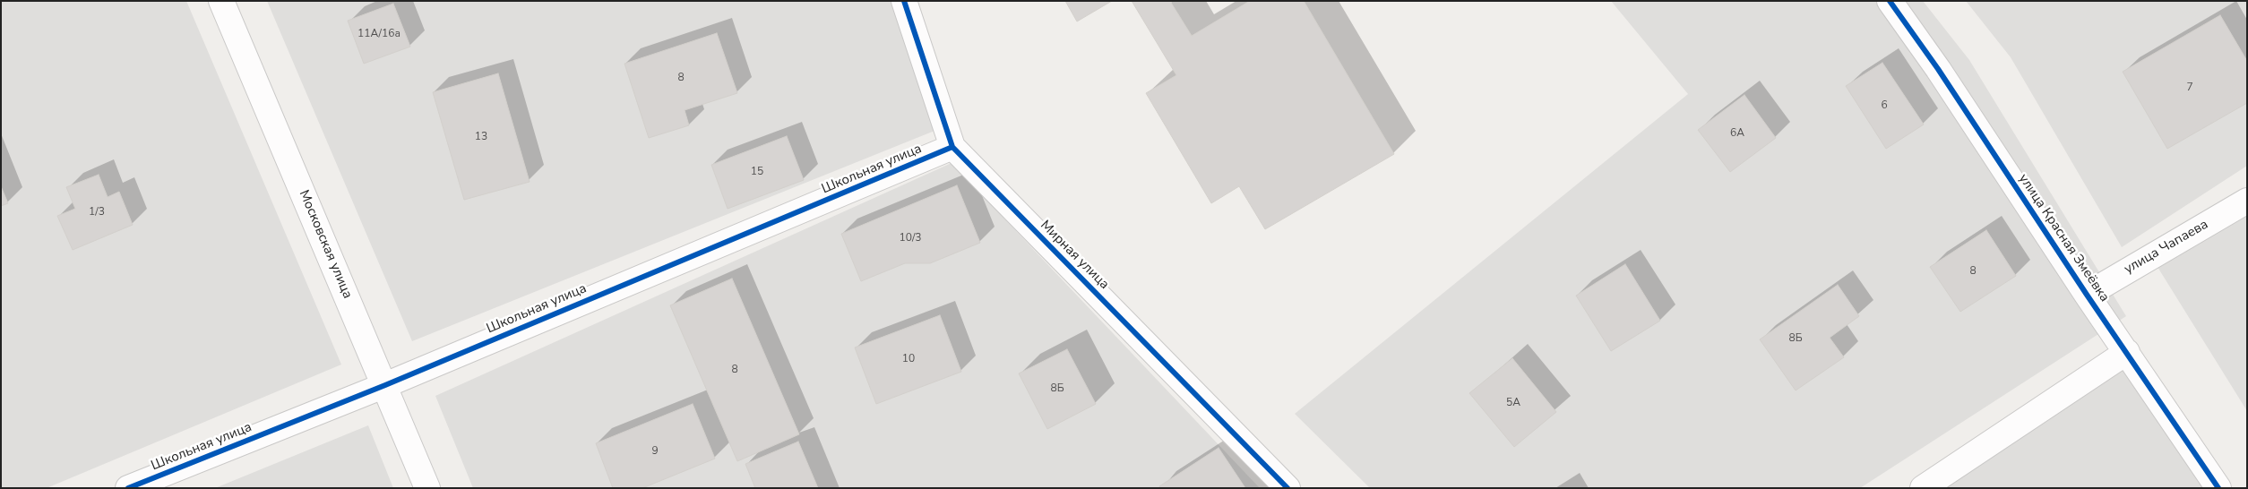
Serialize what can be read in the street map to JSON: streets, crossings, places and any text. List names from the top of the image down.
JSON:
{
  "streets": {
    "street": [
      "Школьная улица",
      "улица Красная Змеёвка",
      "Московская улица",
      "улица Чапаева",
      "Мирная улица"
    ]
  },
  "crossings": [
    ["Школьная улица", "Московская улица"],
    ["Школьная улица", "Мирная улица"],
    ["улица Красная Змеёвка", "улица Чапаева"]
  ],
  "house_numbers": [
    "11А/16а",
    "8",
    "7",
    "6",
    "6А",
    "13",
    "15",
    "1/3",
    "10/3",
    "8",
    "8Б",
    "10",
    "8",
    "8Б",
    "5А",
    "9"
  ]
}
